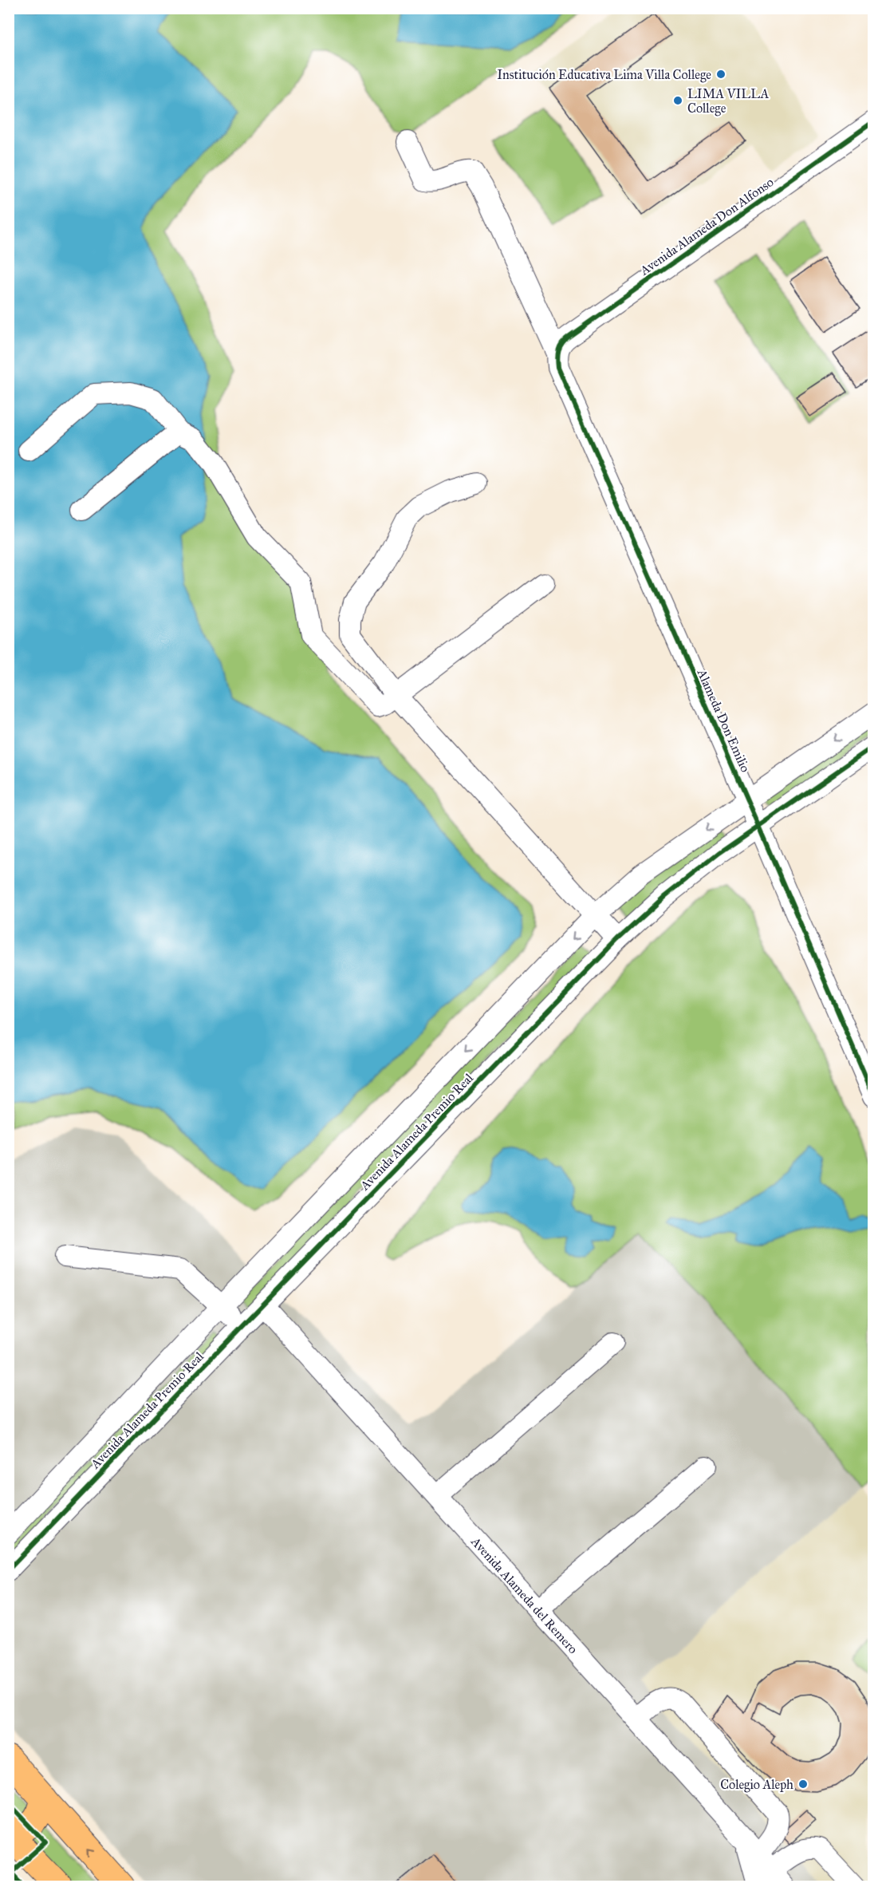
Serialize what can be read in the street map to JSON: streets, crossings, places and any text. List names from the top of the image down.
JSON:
{
  "streets": {
    "street": [
      "Avenida Alameda Don Alfonso",
      "Alameda Don Emilio",
      "Avenida Alameda Premio Real",
      "Avenida Alameda del Remero"
    ]
  },
  "crossings": [
    ["Avenida Alameda Don Alfonso", "Alameda Don Emilio"],
    ["Alameda Don Emilio", "Avenida Alameda Premio Real"],
    ["Avenida Alameda Premio Real", "Avenida Alameda del Remero"]
  ],
  "places": ["Institución Educativa Lima Villa College", "LIMA VILLA College", "Colegio Aleph"]
}
